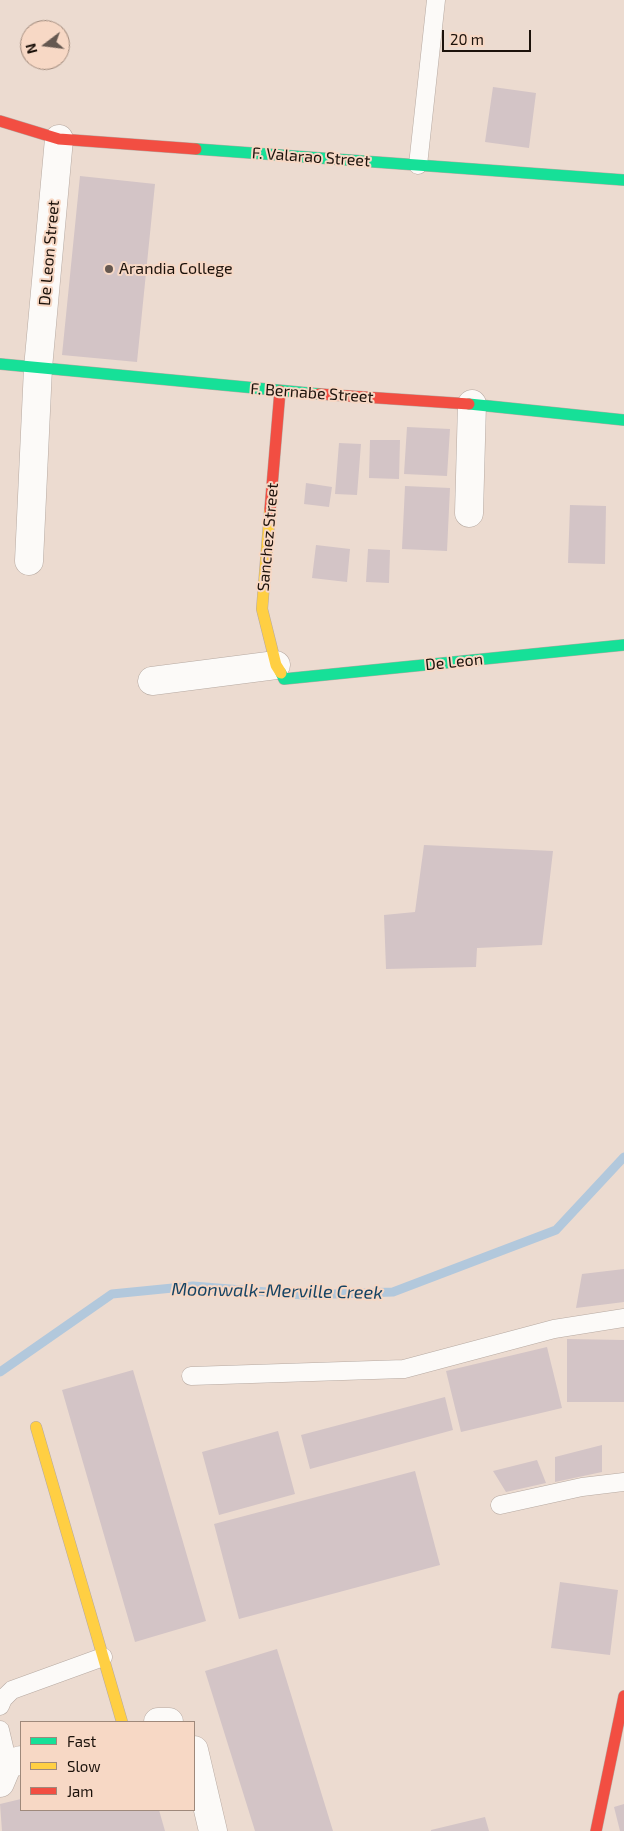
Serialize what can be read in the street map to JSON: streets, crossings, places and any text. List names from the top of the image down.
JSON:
{
  "streets": {
    "street": [
      "F. Valarao Street",
      "De Leon Street",
      "F. Bernabe Street",
      "Sanchez Street",
      "De Leon"
    ]
  },
  "crossings": [
    ["F. Valarao Street", "De Leon Street"],
    ["De Leon Street", "F. Bernabe Street"],
    ["F. Bernabe Street", "Sanchez Street"],
    ["Sanchez Street", "De Leon"]
  ],
  "water": ["Moonwalk-Merville Creek"],
  "places": ["Arandia College"],
  "legend": ["Fast", "Slow", "Jam"],
  "scale_bar": "20 m",
  "north": "left"
}
